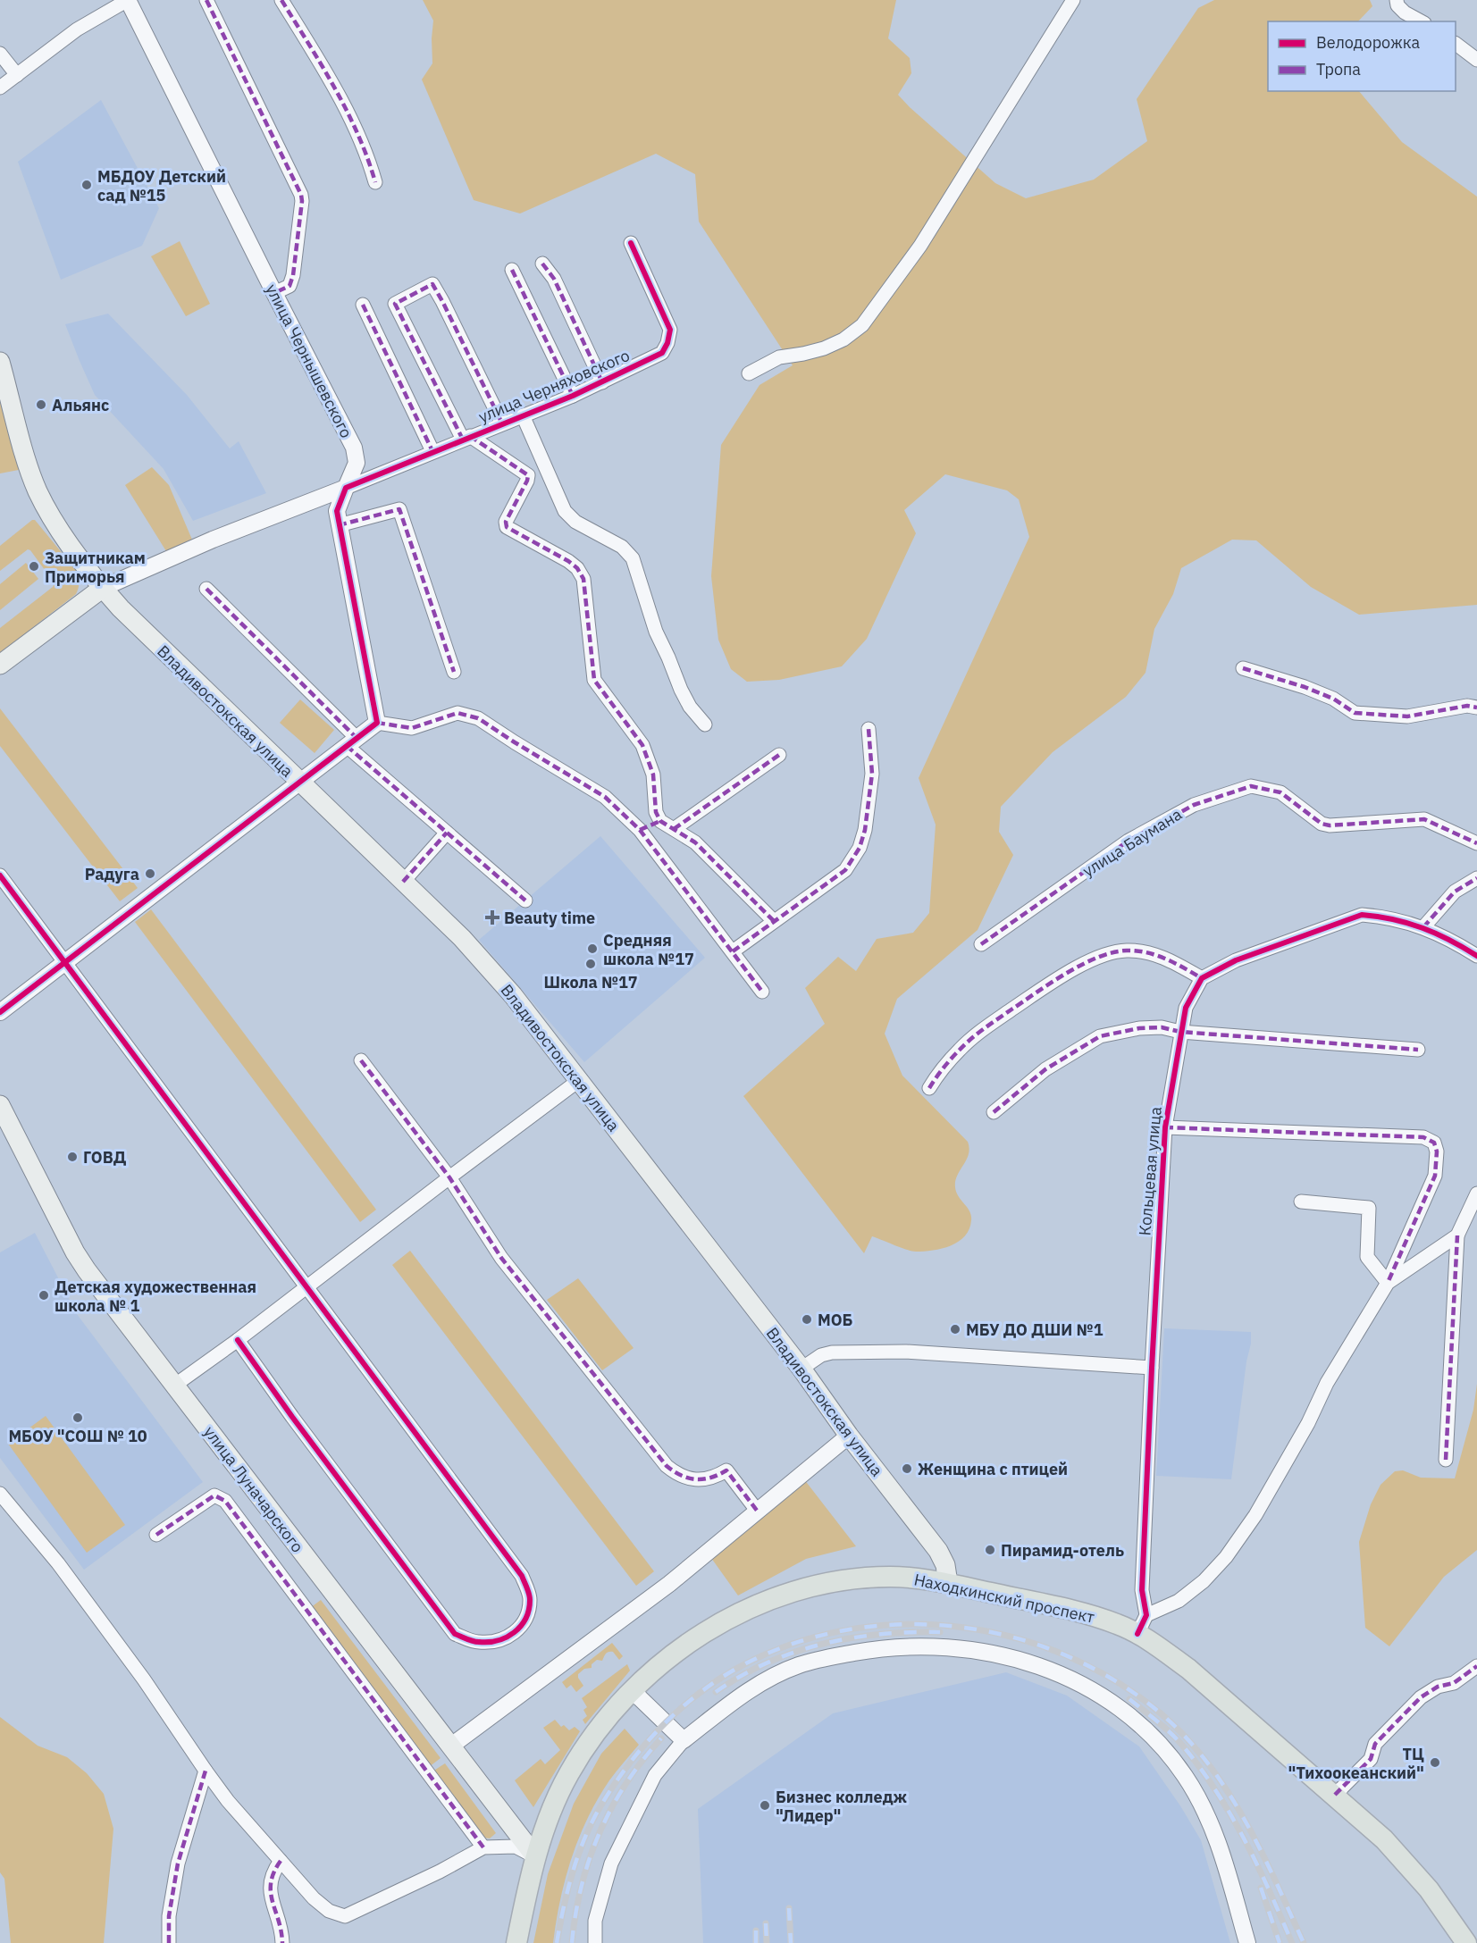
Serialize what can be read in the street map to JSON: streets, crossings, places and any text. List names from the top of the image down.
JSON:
{
  "streets": {
    "main road": ["Владивостокская улица", "улица Луначарского", "Находкинский проспект"],
    "street": [
      "улица Чернышевского",
      "улица Черняховского",
      "улица Баумана",
      "Кольцевая улица"
    ]
  },
  "crossings": [
    ["улица Чернышевского", "улица Черняховского"],
    ["Владивостокская улица", "Находкинский проспект"],
    ["улица Луначарского", "Находкинский проспект"]
  ],
  "places": {
    "other": [
      "МБДОУ Детский сад №15",
      "Альянс",
      "Защитникам Приморья",
      "Радуга",
      "Средняя школа №17",
      "Школа №17",
      "ГОВД",
      "Детская художественная школа № 1",
      "МОБ",
      "МБУ ДО ДШИ №1",
      "МБОУ \"СОШ № 10",
      "Женщина с птицей",
      "Пирамид-отель",
      "ТЦ \"Тихоокеанский\"",
      "Бизнес колледж \"Лидер\""
    ],
    "health": ["Beauty time"]
  },
  "legend": ["Велодорожка", "Тропа"]
}
